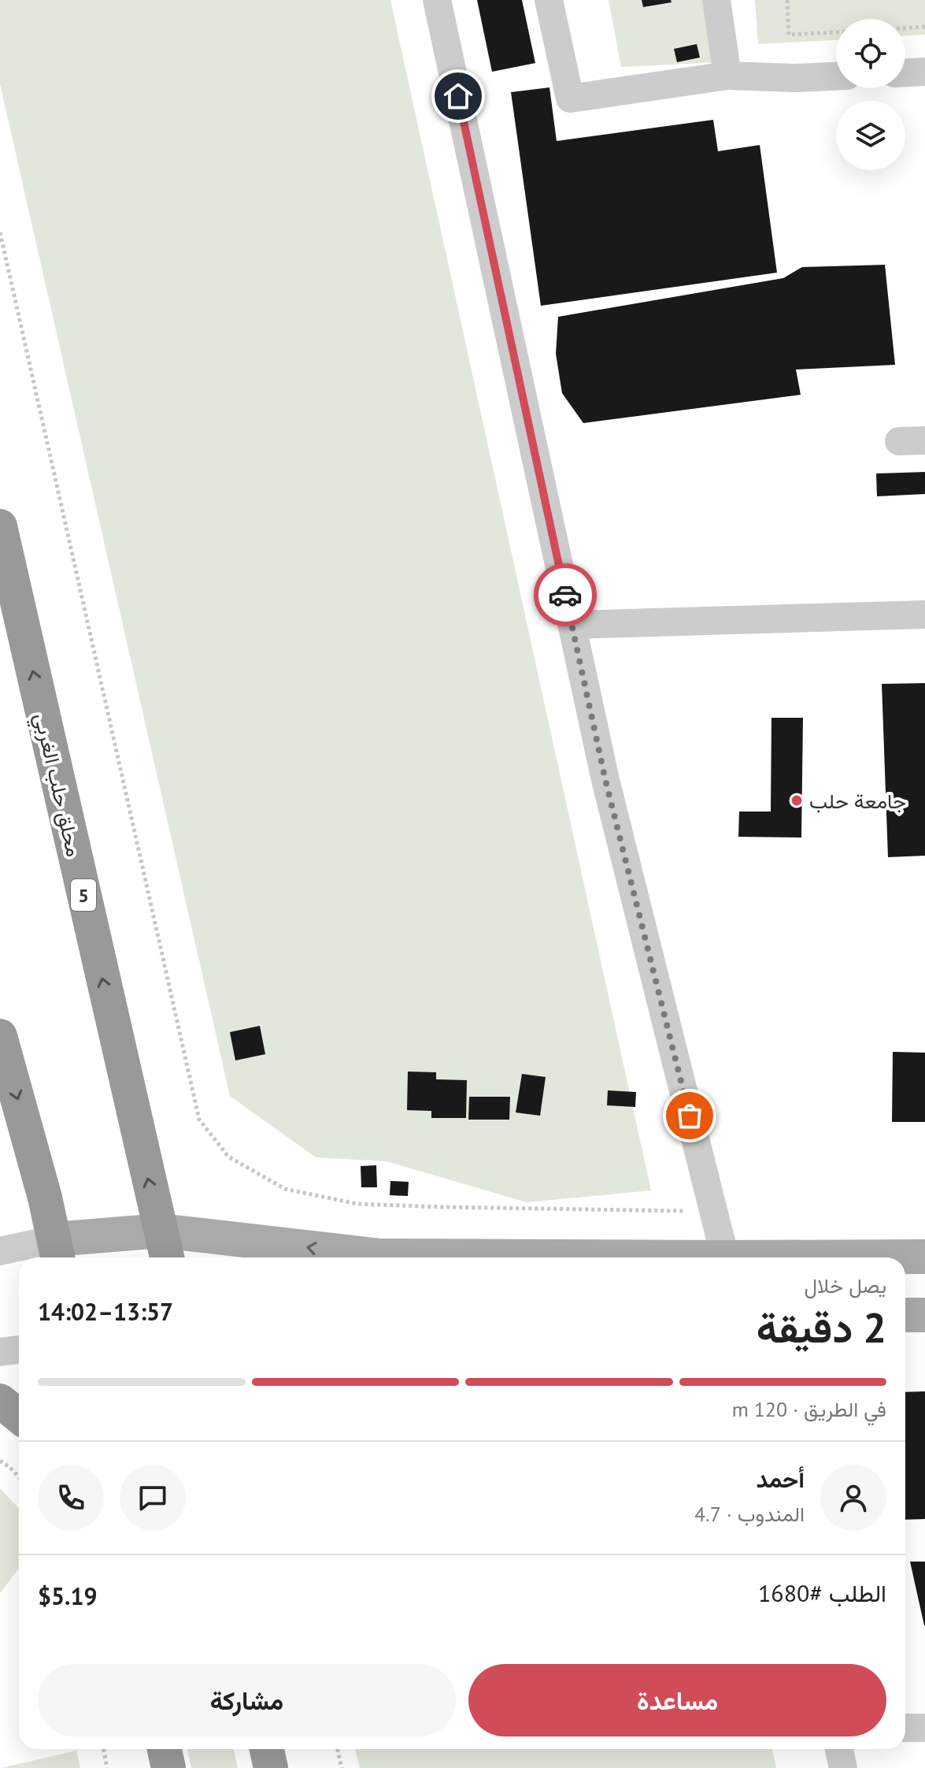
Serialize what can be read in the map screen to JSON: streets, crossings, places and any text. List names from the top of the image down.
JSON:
{
  "streets": {
    "highway": ["محلق حلب الغربي", "5"]
  },
  "places": ["جامعة حلب"],
  "page": {
    "heading": ["2 دقيقة", "يصل خلال", "13:57–14:02"],
    "panel": [
      "أحمد",
      "المندوب · 4.7",
      "الطلب #1680",
      "$5.19"
    ],
    "bar": "في الطريق · 120 m",
    "buttons": ["مساعدة", "مشاركة"]
  }
}
